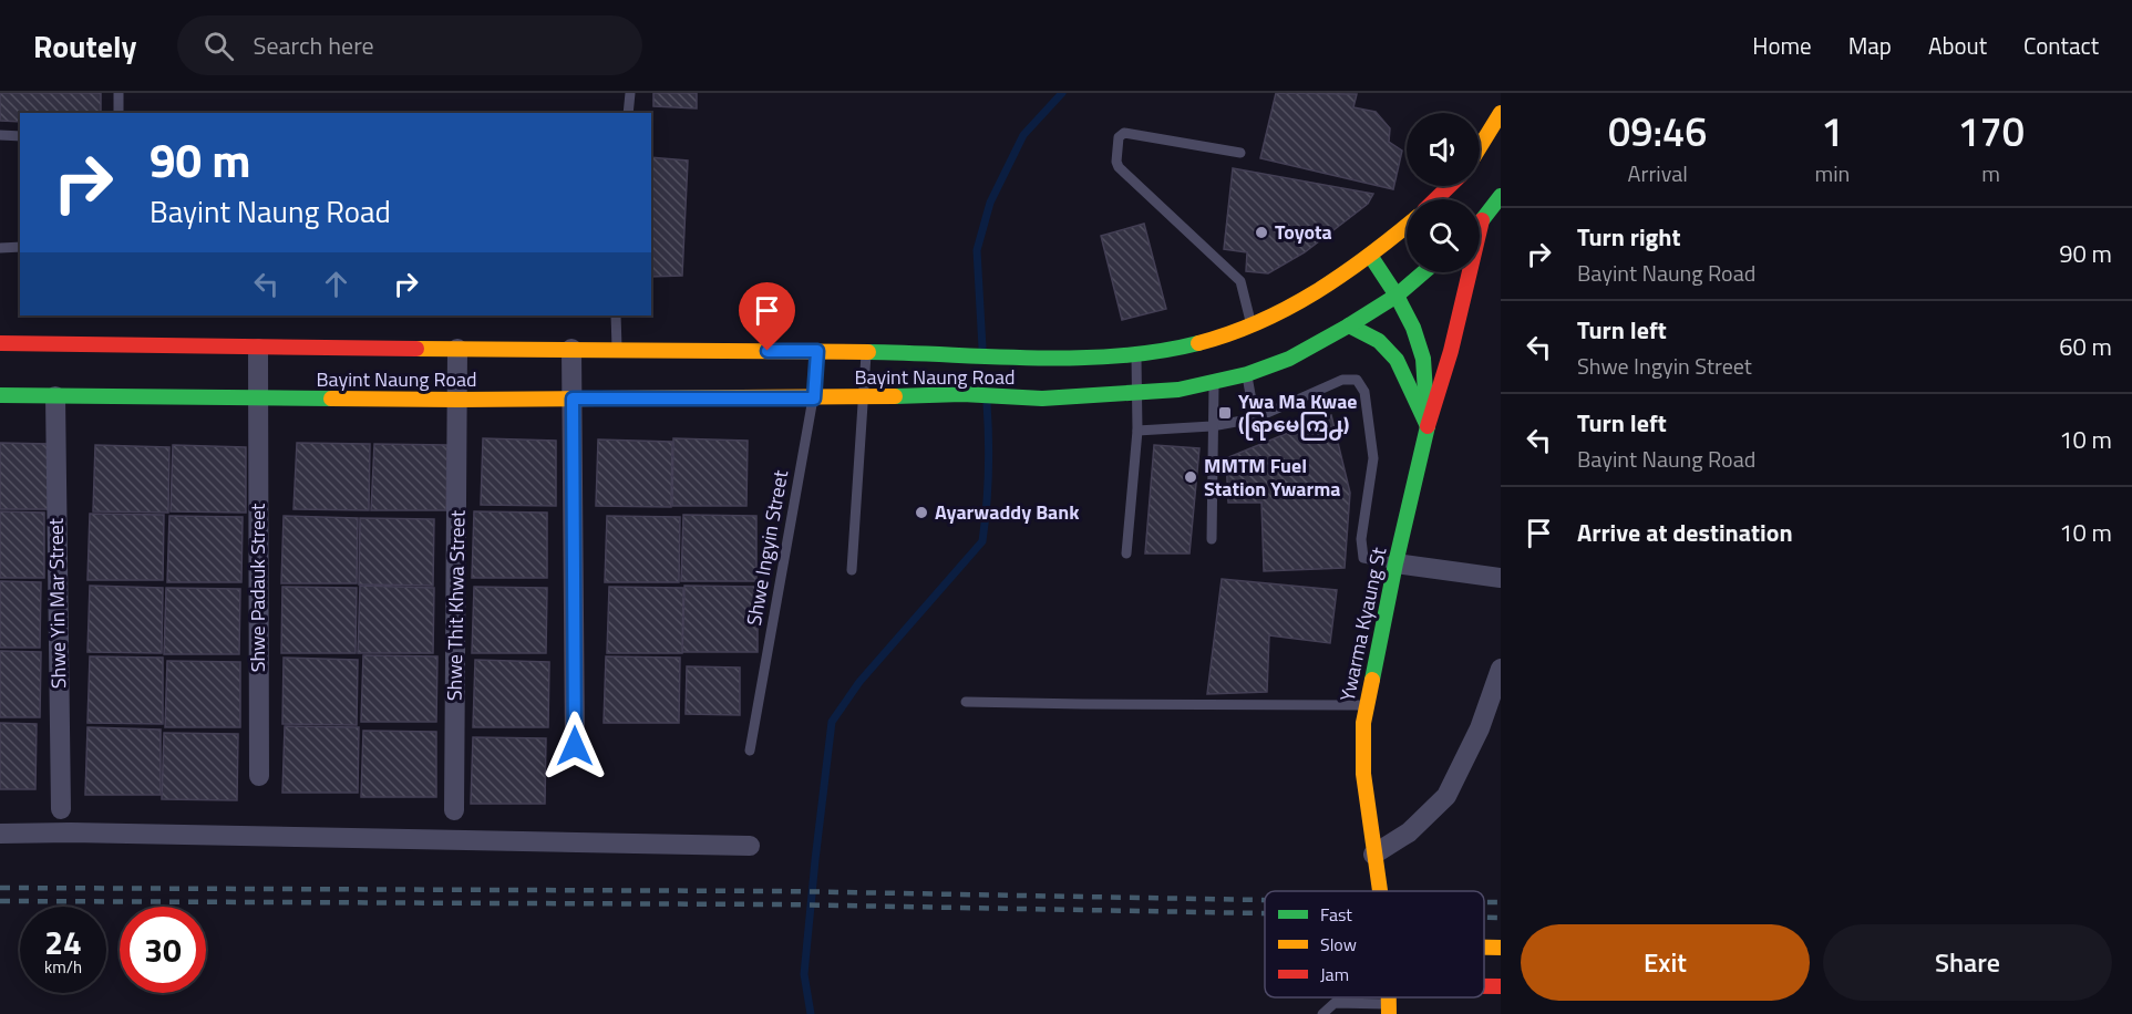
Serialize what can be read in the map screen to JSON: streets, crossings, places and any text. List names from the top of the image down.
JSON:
{
  "streets": {
    "main road": ["Bayint Naung Road", "Ywarma Kyaung St"],
    "street": ["Shwe Padauk Street", "Shwe Yin Mar Street", "Shwe Thit Khwa Street"],
    "lane": ["Shwe Ingyin Street"]
  },
  "crossings": [
    ["Bayint Naung Road", "Shwe Ingyin Street"],
    ["Bayint Naung Road", "Shwe Padauk Street"],
    ["Bayint Naung Road", "Shwe Yin Mar Street"],
    ["Bayint Naung Road", "Shwe Thit Khwa Street"],
    ["Bayint Naung Road", "Ywarma Kyaung St"]
  ],
  "places": {
    "other": ["Toyota", "MMTM Fuel Station Ywarma", "Ayarwaddy Bank"],
    "transit": ["Ywa Ma Kwae (ရြာမေကြ႕)"]
  },
  "legend": ["Fast", "Slow", "Jam"],
  "page": {
    "header": "Routely",
    "search": "Search here",
    "nav": [
      "Home",
      "Map",
      "About",
      "Contact"
    ],
    "eta": [
      "09:46",
      "Arrival",
      "1",
      "min",
      "170",
      "m"
    ],
    "turn": ["90 m", "Bayint Naung Road"],
    "list": [
      {
        "name": "Turn right",
        "note": "Bayint Naung Road",
        "value": "90 m"
      },
      {
        "name": "Turn left",
        "note": "Shwe Ingyin Street",
        "value": "60 m"
      },
      {
        "name": "Turn left",
        "note": "Bayint Naung Road",
        "value": "10 m"
      },
      {
        "name": "Arrive at destination",
        "value": "10 m"
      }
    ],
    "speed": "24 km/h",
    "limit": "30",
    "buttons": ["Exit", "Share"]
  }
}
